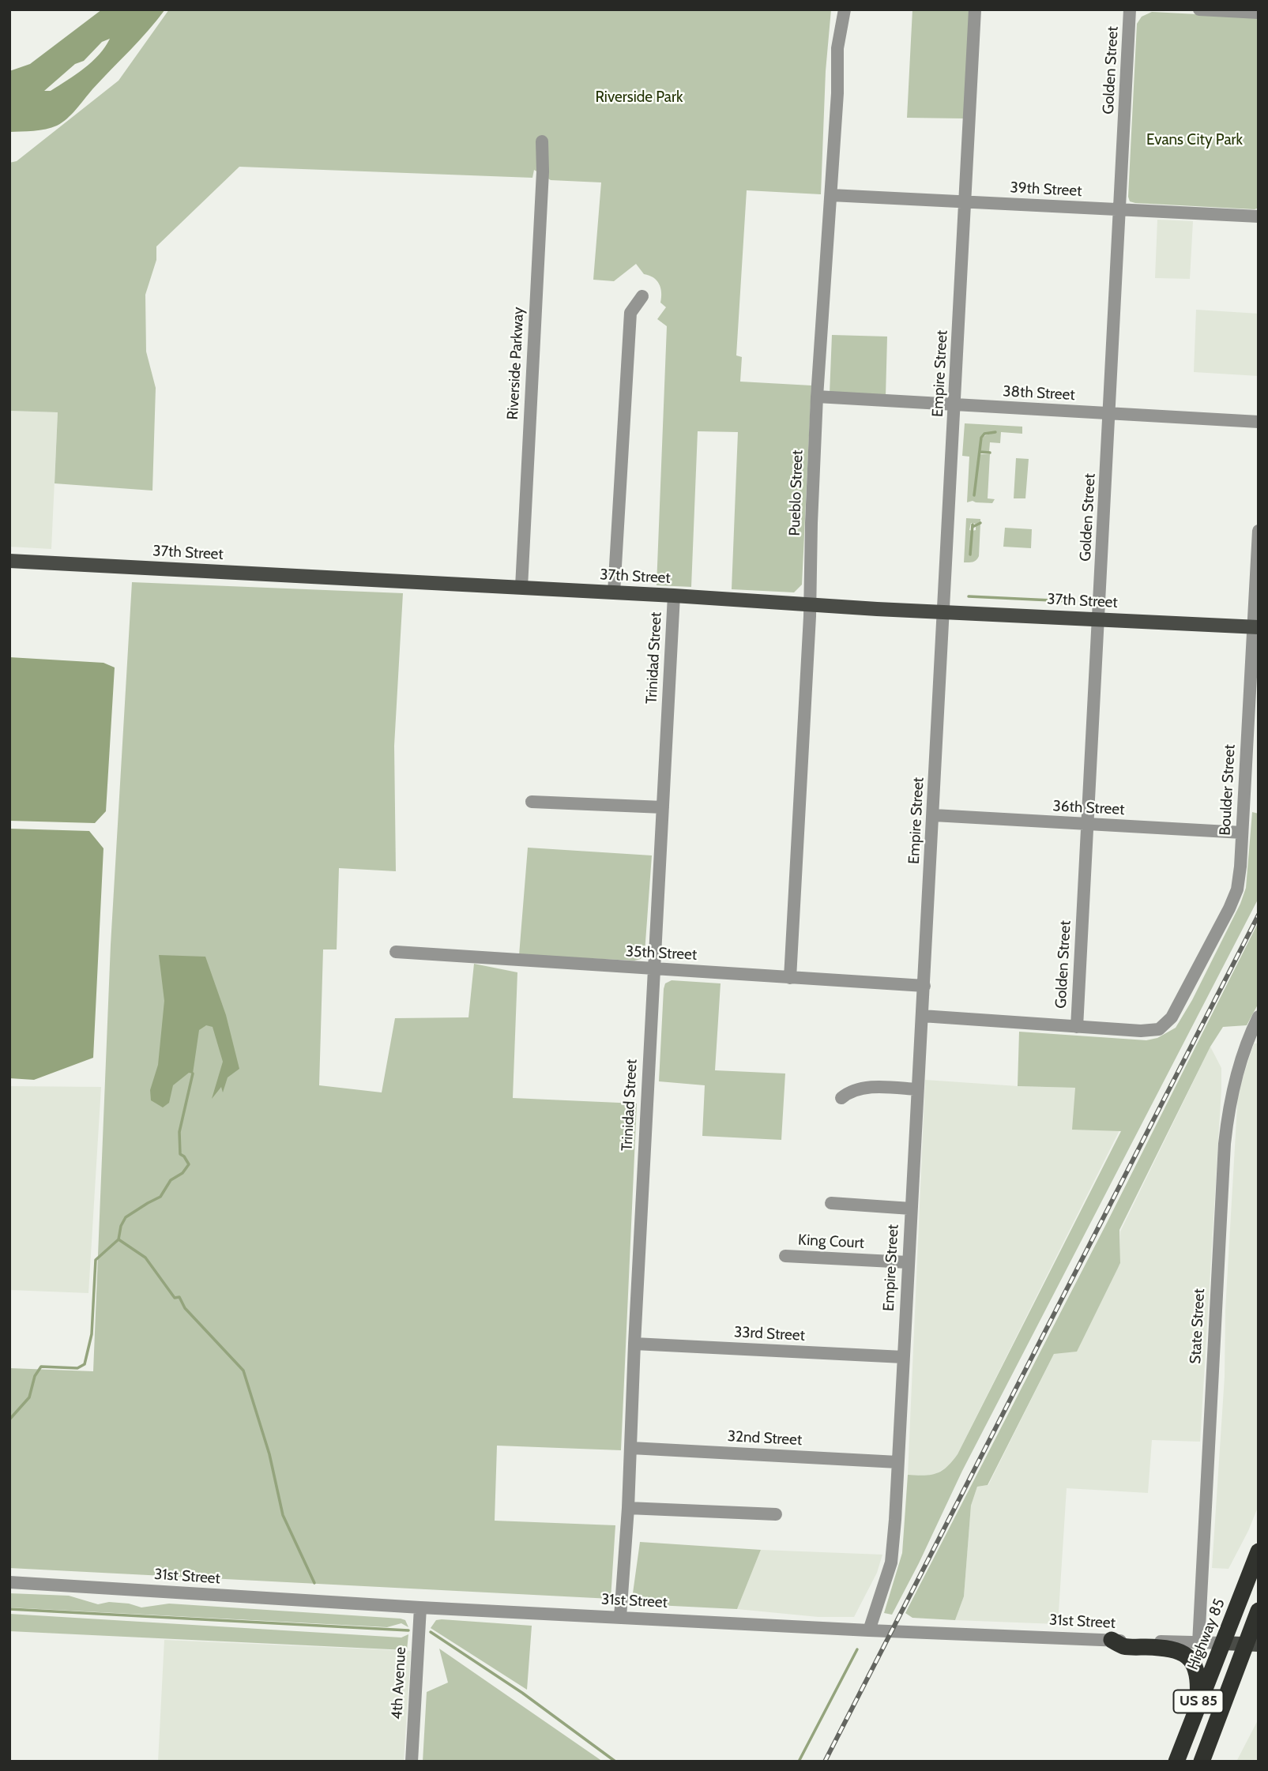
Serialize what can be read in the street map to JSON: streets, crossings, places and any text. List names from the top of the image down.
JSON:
{
  "streets": {
    "highway": ["Highway 85", "US 85"],
    "main road": ["37th Street", "31st Street"],
    "street": [
      "Golden Street",
      "39th Street",
      "Riverside Parkway",
      "Empire Street",
      "38th Street",
      "Pueblo Street",
      "Trinidad Street",
      "Boulder Street",
      "36th Street",
      "35th Street",
      "King Court",
      "State Street",
      "33rd Street",
      "32nd Street",
      "4th Avenue"
    ]
  },
  "crossings": [
    ["Golden Street", "39th Street"],
    ["Golden Street", "38th Street"],
    ["Golden Street", "37th Street"],
    ["Golden Street", "Boulder Street"],
    ["Golden Street", "36th Street"],
    ["39th Street", "Empire Street"],
    ["39th Street", "Pueblo Street"],
    ["Riverside Parkway", "37th Street"],
    ["Empire Street", "38th Street"],
    ["Empire Street", "37th Street"],
    ["Empire Street", "36th Street"],
    ["Empire Street", "35th Street"],
    ["Empire Street", "King Court"],
    ["Empire Street", "33rd Street"],
    ["Empire Street", "32nd Street"],
    ["Empire Street", "31st Street"],
    ["38th Street", "Pueblo Street"],
    ["Pueblo Street", "37th Street"],
    ["Pueblo Street", "35th Street"],
    ["37th Street", "Trinidad Street"],
    ["37th Street", "Boulder Street"],
    ["Trinidad Street", "35th Street"],
    ["Trinidad Street", "33rd Street"],
    ["Trinidad Street", "32nd Street"],
    ["Trinidad Street", "31st Street"],
    ["Boulder Street", "36th Street"],
    ["State Street", "31st Street"],
    ["31st Street", "Highway 85"],
    ["31st Street", "4th Avenue"],
    ["31st Street", "US 85"]
  ],
  "parks": ["Riverside Park", "Evans City Park"]
}
